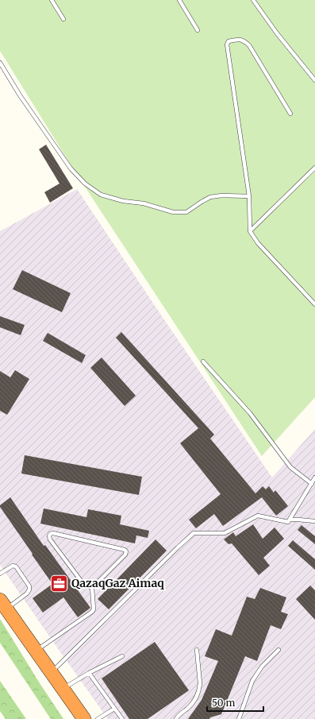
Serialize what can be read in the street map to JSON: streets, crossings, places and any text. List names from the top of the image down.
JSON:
{
  "places": {
    "office": ["QazaqGaz Aimaq"]
  },
  "scale_bar": "50 m"
}
